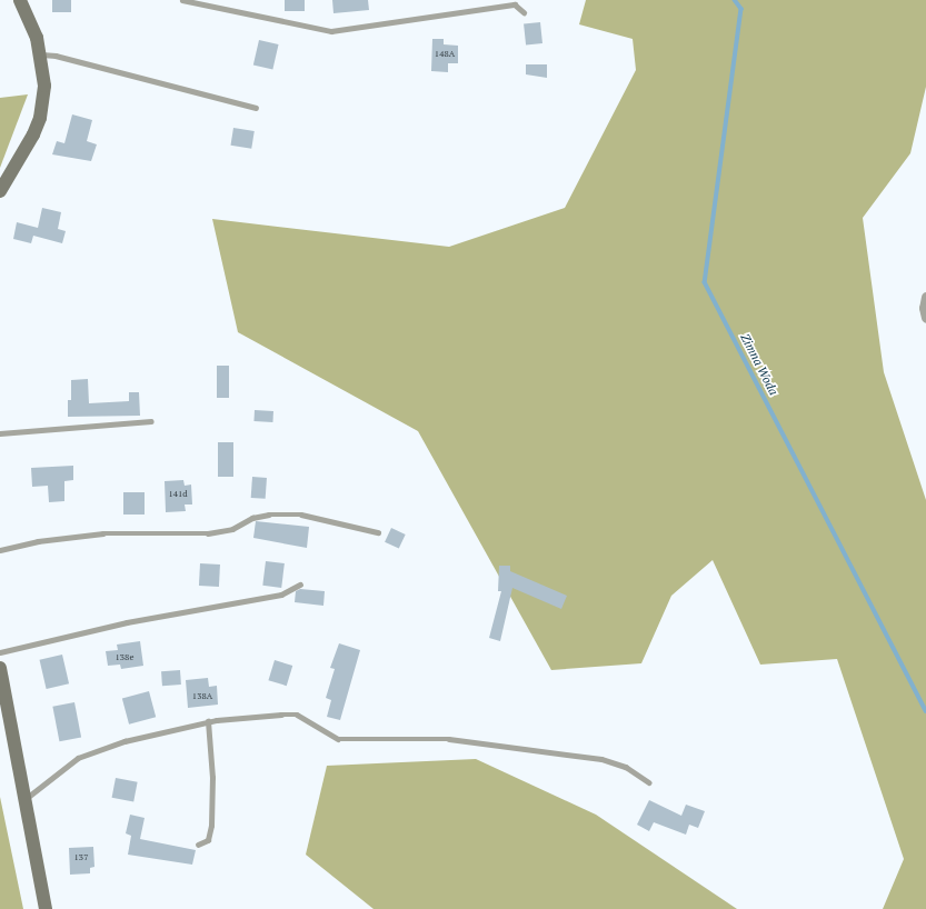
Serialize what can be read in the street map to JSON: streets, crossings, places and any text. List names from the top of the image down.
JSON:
{
  "water": ["Zimna Woda"],
  "house_numbers": [
    "148A",
    "141d",
    "138e",
    "138A",
    "137"
  ]
}
